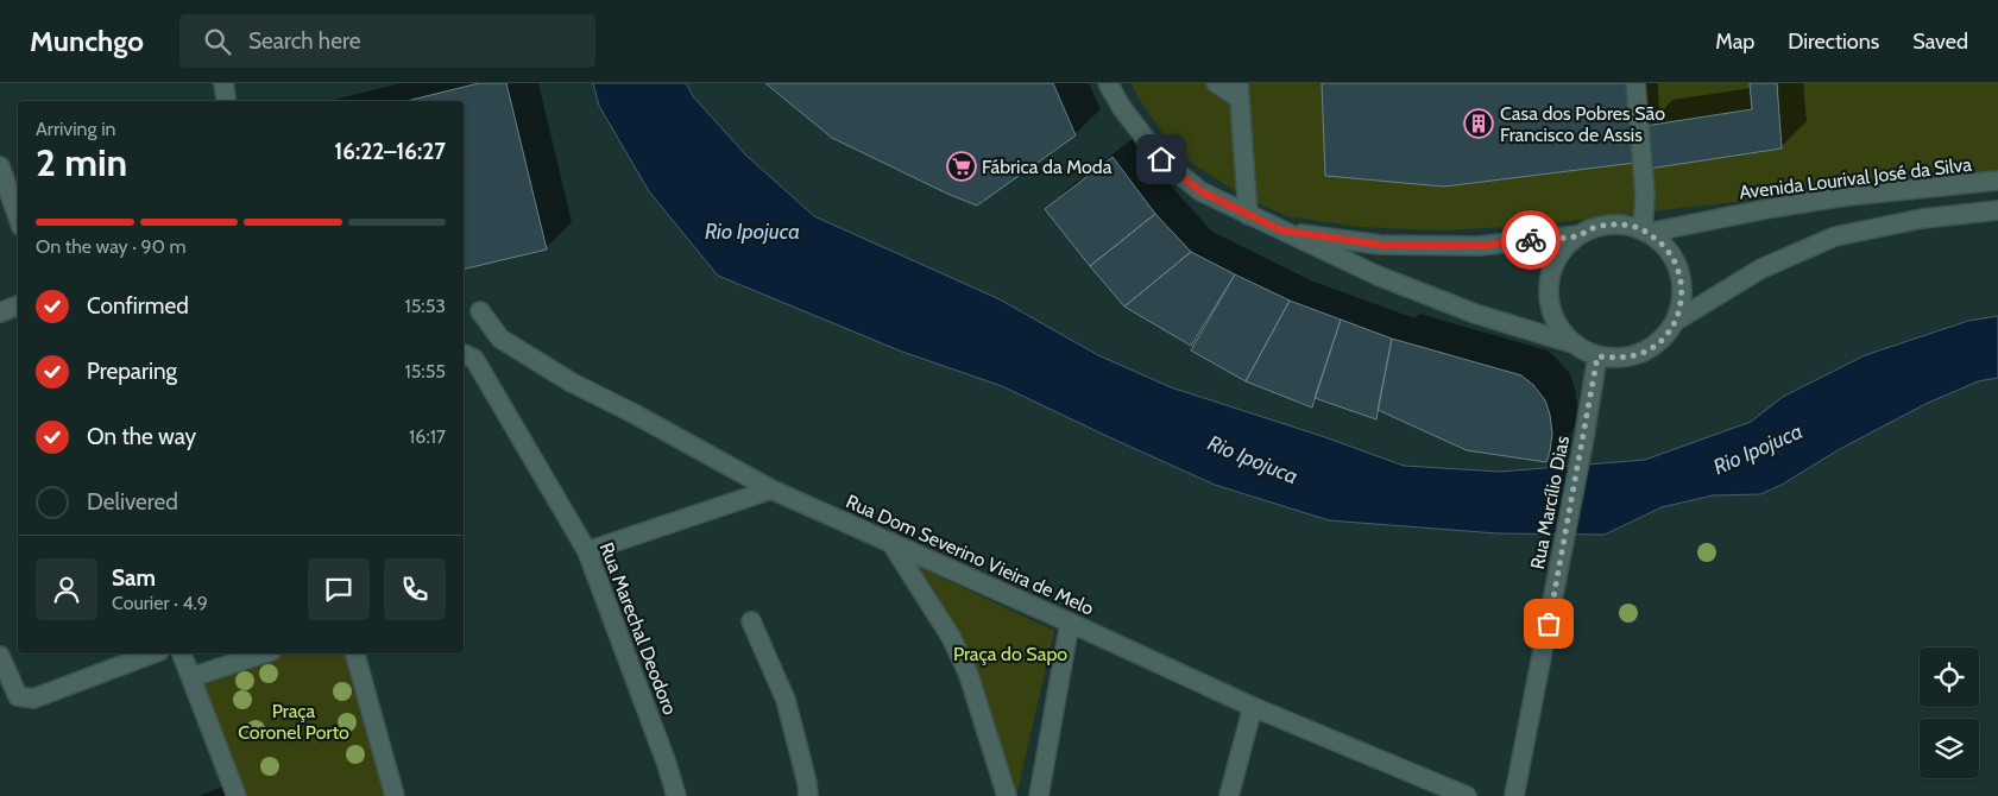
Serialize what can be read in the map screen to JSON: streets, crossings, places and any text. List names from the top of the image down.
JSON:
{
  "streets": {
    "street": [
      "Avenida Lourival José da Silva",
      "Rua Marcílio Dias",
      "Rua Dom Severino Vieira de Melo",
      "Rua Marechal Deodoro"
    ]
  },
  "crossings": [
    ["Avenida Lourival José da Silva", "Rua Marcílio Dias"]
  ],
  "water": ["Rio Ipojuca"],
  "parks": ["Praça do Sapo", "Praça Coronel Porto"],
  "places": {
    "building": ["Casa dos Pobres São Francisco de Assis"],
    "supermarket": ["Fábrica da Moda"]
  },
  "page": {
    "header": "Munchgo",
    "search": "Search here",
    "nav": ["Map", "Directions", "Saved"],
    "heading": ["2 min", "Arriving in", "16:22–16:27"],
    "panel": ["Sam", "Courier · 4.9"],
    "bar": "On the way · 90 m",
    "list": [
      ["Confirmed", "15:53"],
      ["Preparing", "15:55"],
      ["On the way", "16:17"],
      "Delivered"
    ]
  }
}
